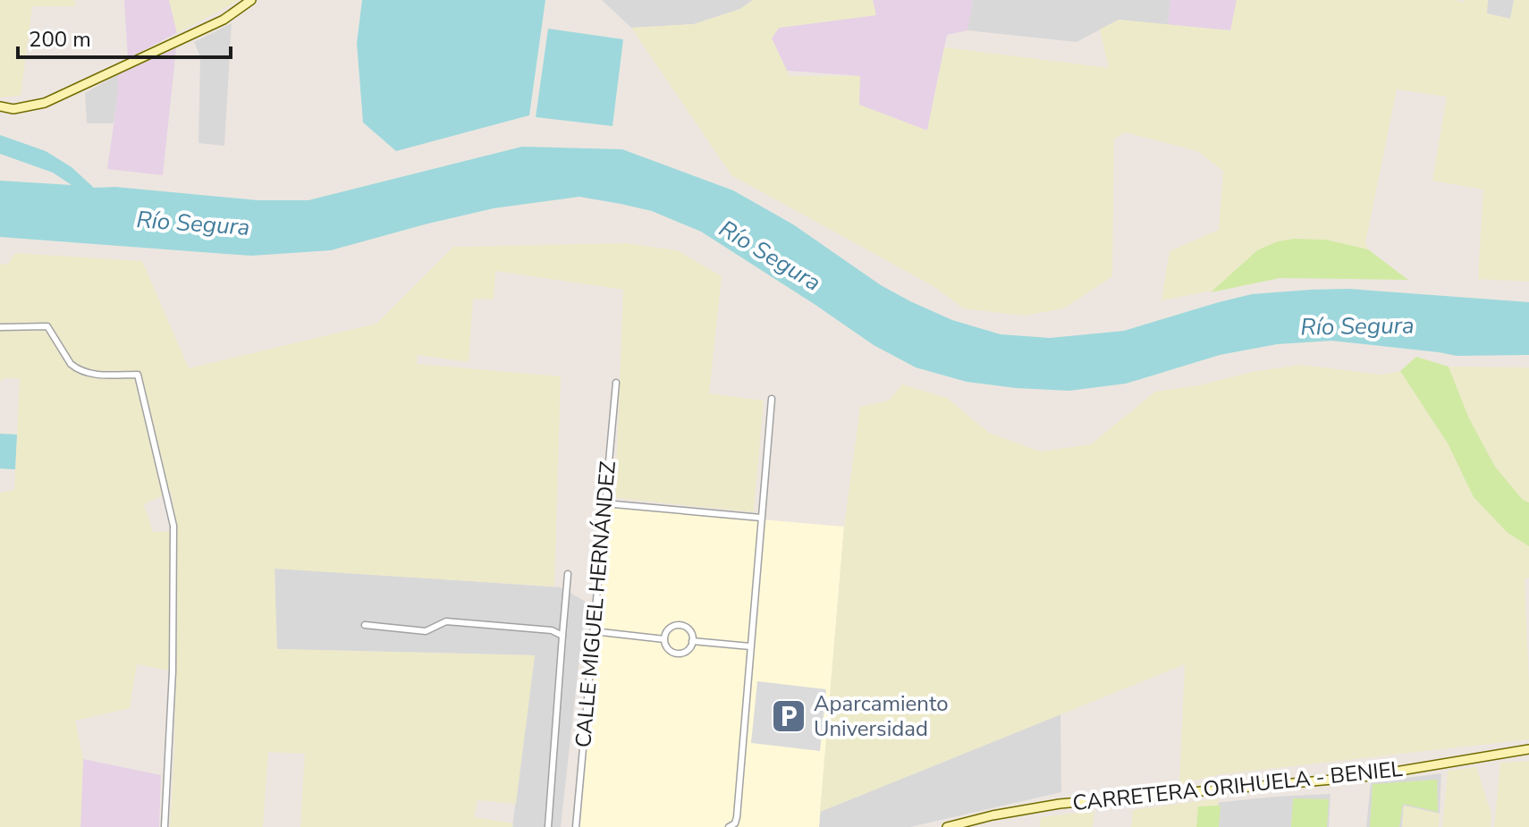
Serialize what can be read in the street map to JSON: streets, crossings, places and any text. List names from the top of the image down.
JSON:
{
  "streets": {
    "main road": ["CARRETERA ORIHUELA - BENIEL"],
    "street": ["CALLE MIGUEL HERNÁNDEZ"]
  },
  "water": ["Río Segura"],
  "places": {
    "parking": ["Aparcamiento Universidad"]
  },
  "scale_bar": "200 m"
}
